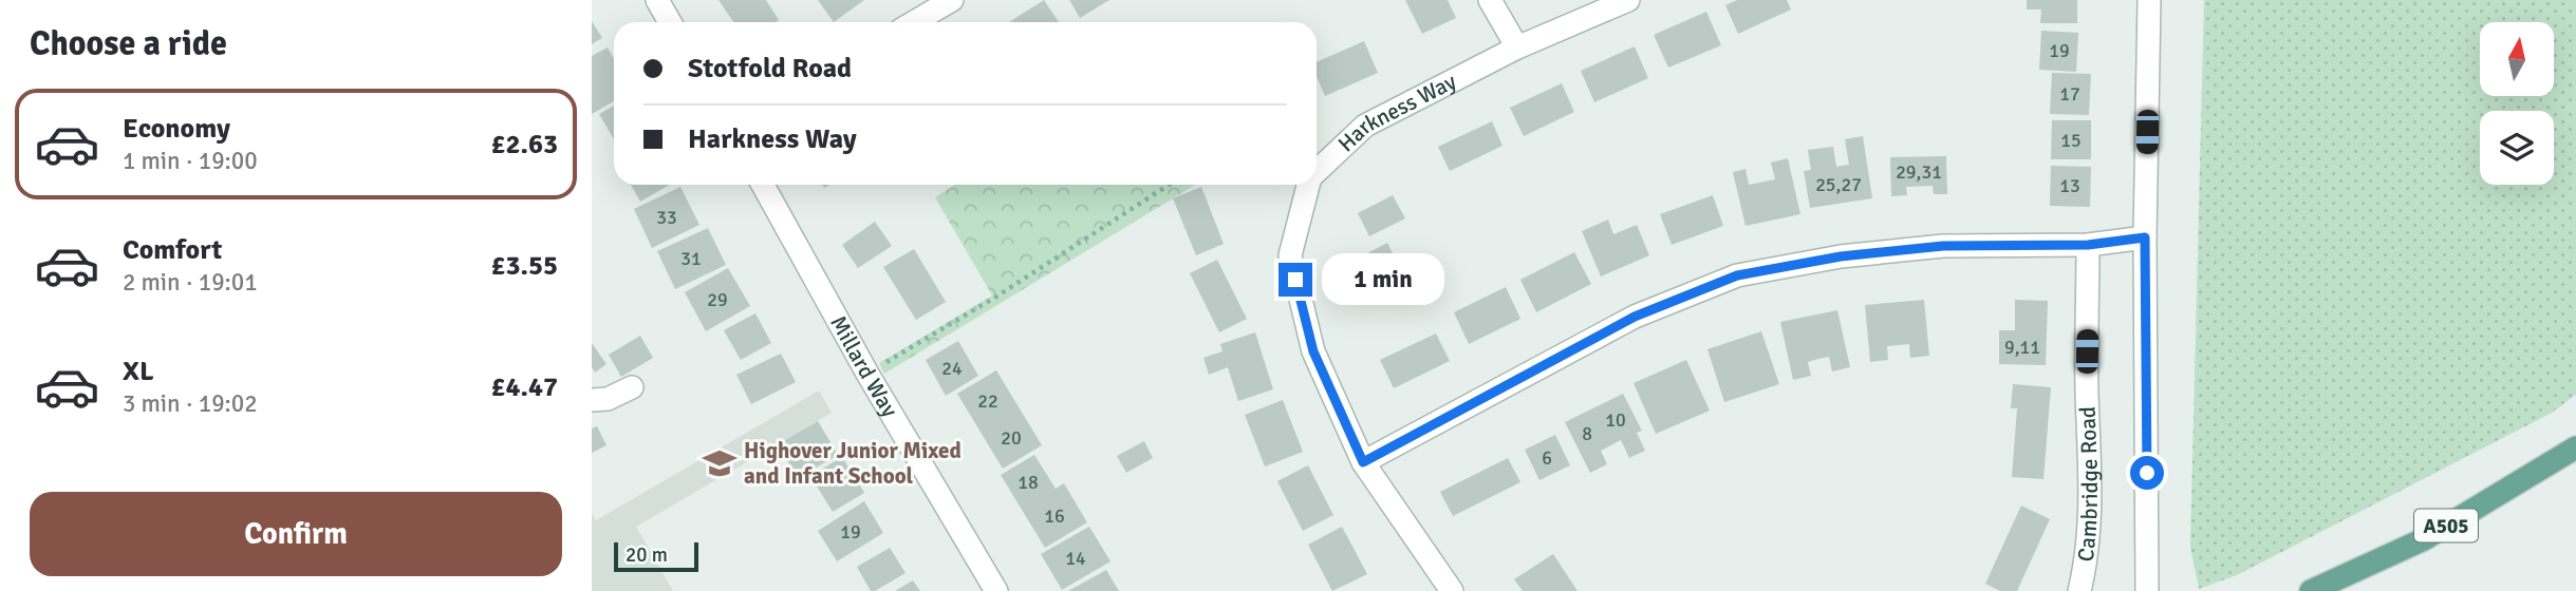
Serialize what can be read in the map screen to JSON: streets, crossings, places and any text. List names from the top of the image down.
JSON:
{
  "streets": {
    "main road": ["A505"],
    "street": ["Harkness Way", "Millard Way", "Cambridge Road"]
  },
  "places": {
    "school or university": ["Highover Junior Mixed and Infant School"]
  },
  "house_numbers": [
    "19",
    "17",
    "15",
    "29,31",
    "25,27",
    "13",
    "33",
    "31",
    "29",
    "9,11",
    "24",
    "22",
    "10",
    "8",
    "20",
    "6",
    "18",
    "16",
    "19",
    "14"
  ],
  "scale_bar": "20 m",
  "north": "top",
  "page": {
    "heading": "Choose a ride",
    "banner": ["Stotfold Road", "Harkness Way"],
    "list": [
      {
        "name": "Economy",
        "note": "1 min · 19:00",
        "value": "£2.63"
      },
      {
        "name": "Comfort",
        "note": "2 min · 19:01",
        "value": "£3.55"
      },
      {
        "name": "XL",
        "note": "3 min · 19:02",
        "value": "£4.47"
      }
    ],
    "bubble": "1 min",
    "buttons": "Confirm",
    "scale": "20 m"
  }
}
